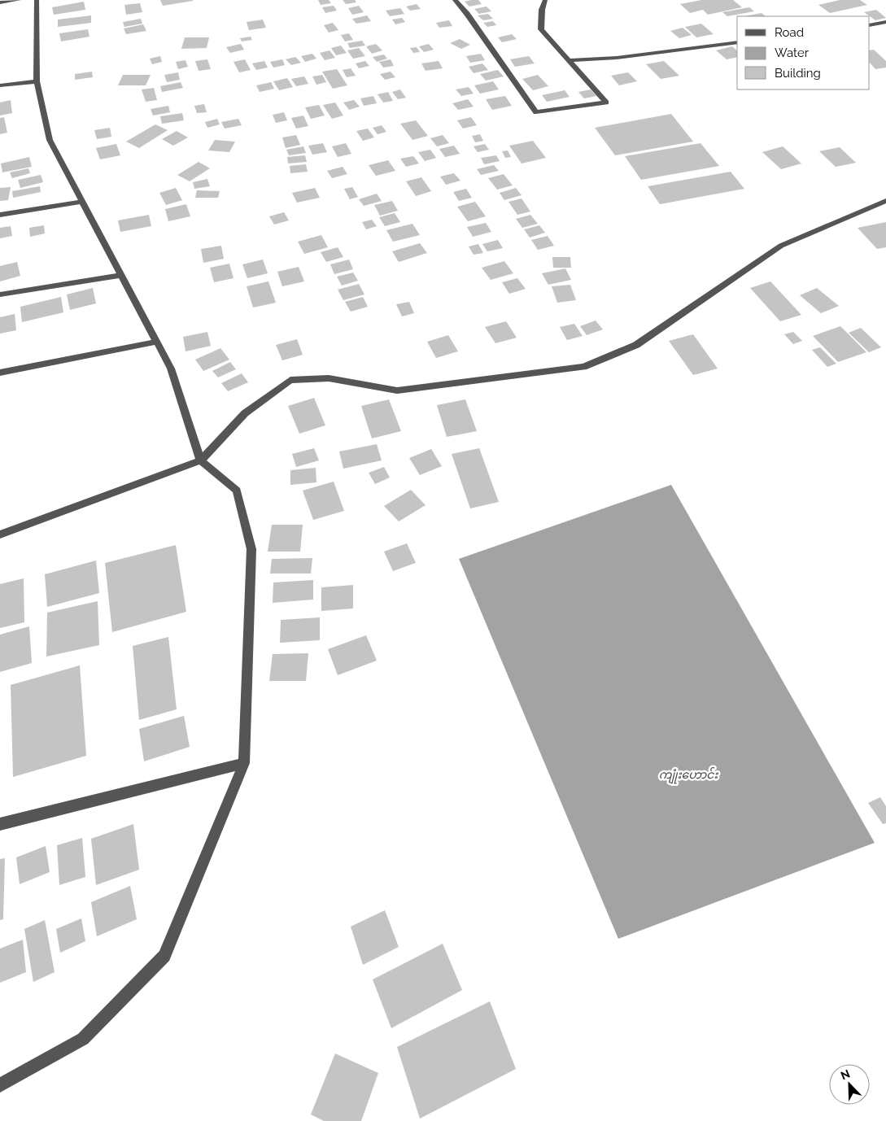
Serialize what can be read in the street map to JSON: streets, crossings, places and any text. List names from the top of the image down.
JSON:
{
  "water": ["ကျုံးဟောင်း"],
  "legend": ["Road", "Water", "Building"],
  "north": "top left"
}
